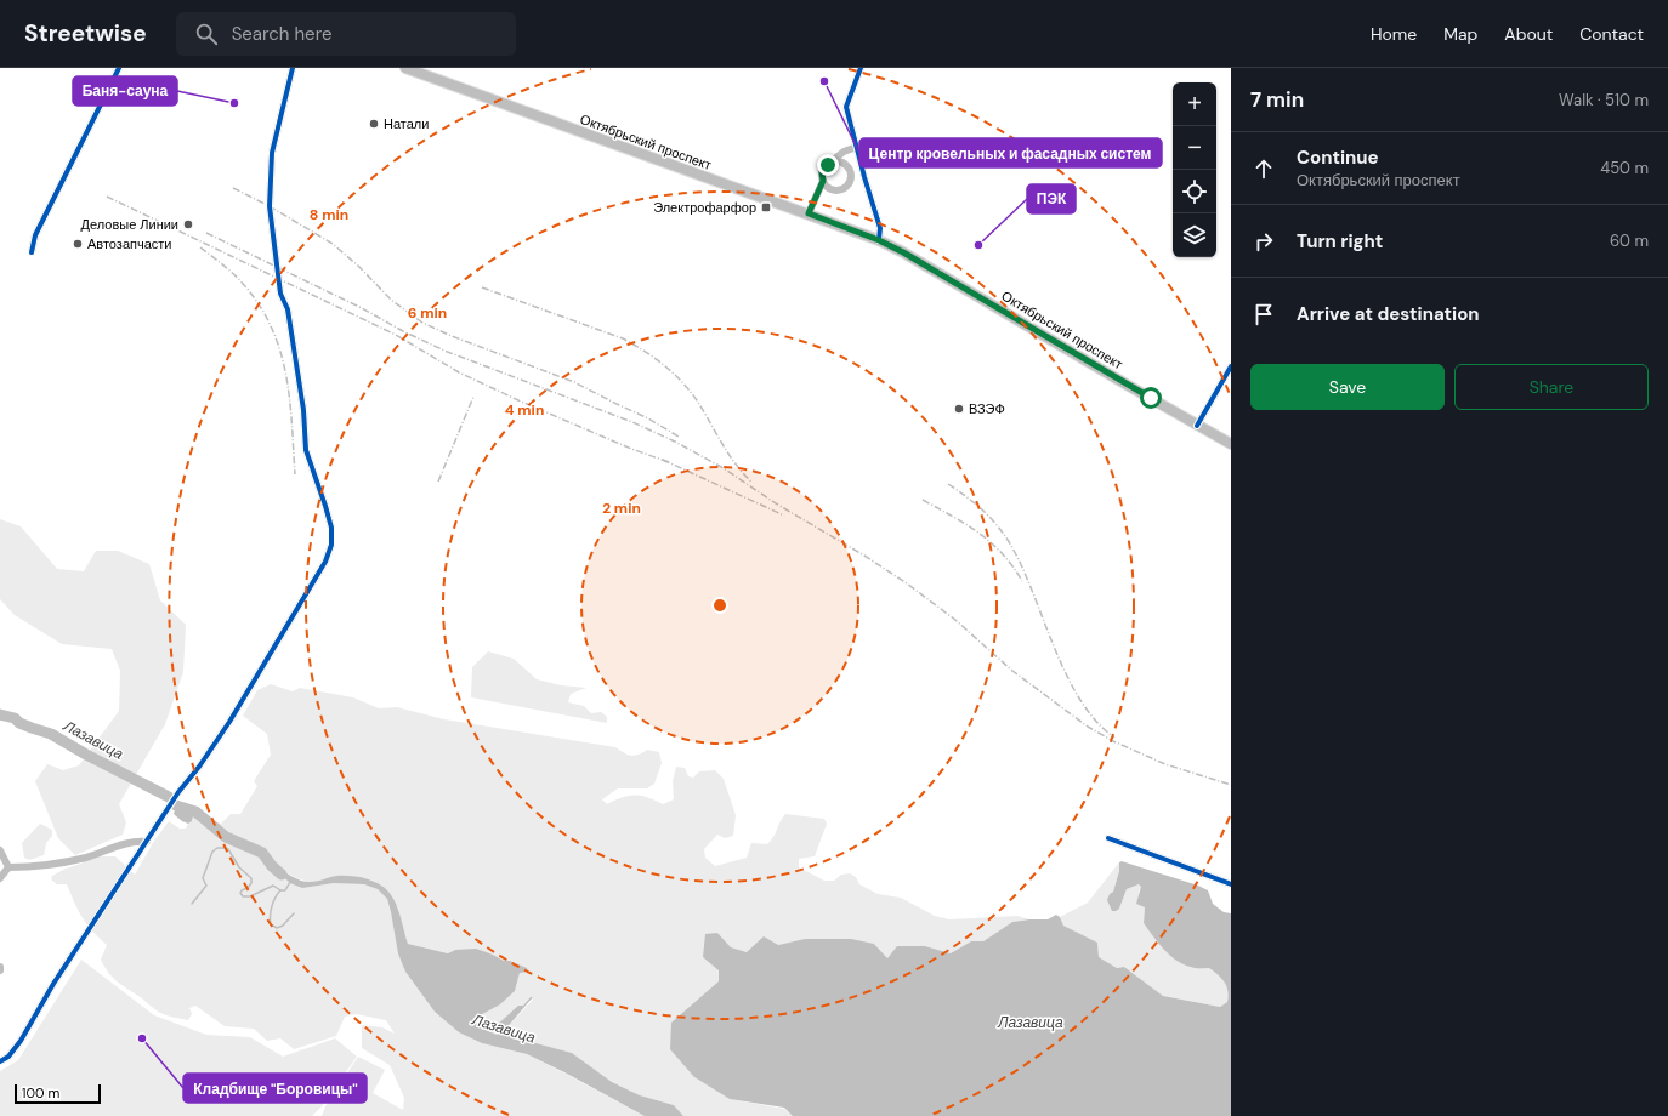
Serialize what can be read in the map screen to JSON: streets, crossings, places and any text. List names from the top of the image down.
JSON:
{
  "streets": {
    "main road": ["Октябрьский проспект"]
  },
  "water": ["Лазавица"],
  "places": {
    "other": [
      "Центр кровельных и фасадных систем",
      "Баня-сауна",
      "Натали",
      "Деловые Линии",
      "Автозапчасти",
      "ПЭК",
      "ВЗЭФ",
      "Кладбище \"Боровицы\""
    ],
    "transit": ["Электрофарфор"]
  },
  "scale_bar": "100 m",
  "page": {
    "header": "Streetwise",
    "search": "Search here",
    "nav": [
      "Home",
      "Map",
      "About",
      "Contact"
    ],
    "heading": ["7 min", "Walk · 510 m"],
    "map_buttons": ["+", "−"],
    "list": [
      ["Continue", "Октябрьский проспект", "450 m"],
      ["Turn right", "60 m"],
      "Arrive at destination"
    ],
    "buttons": ["Save", "Share"],
    "scale": "100 m"
  },
  "rings": [
    "8 min",
    "6 min",
    "4 min",
    "2 min"
  ]
}
